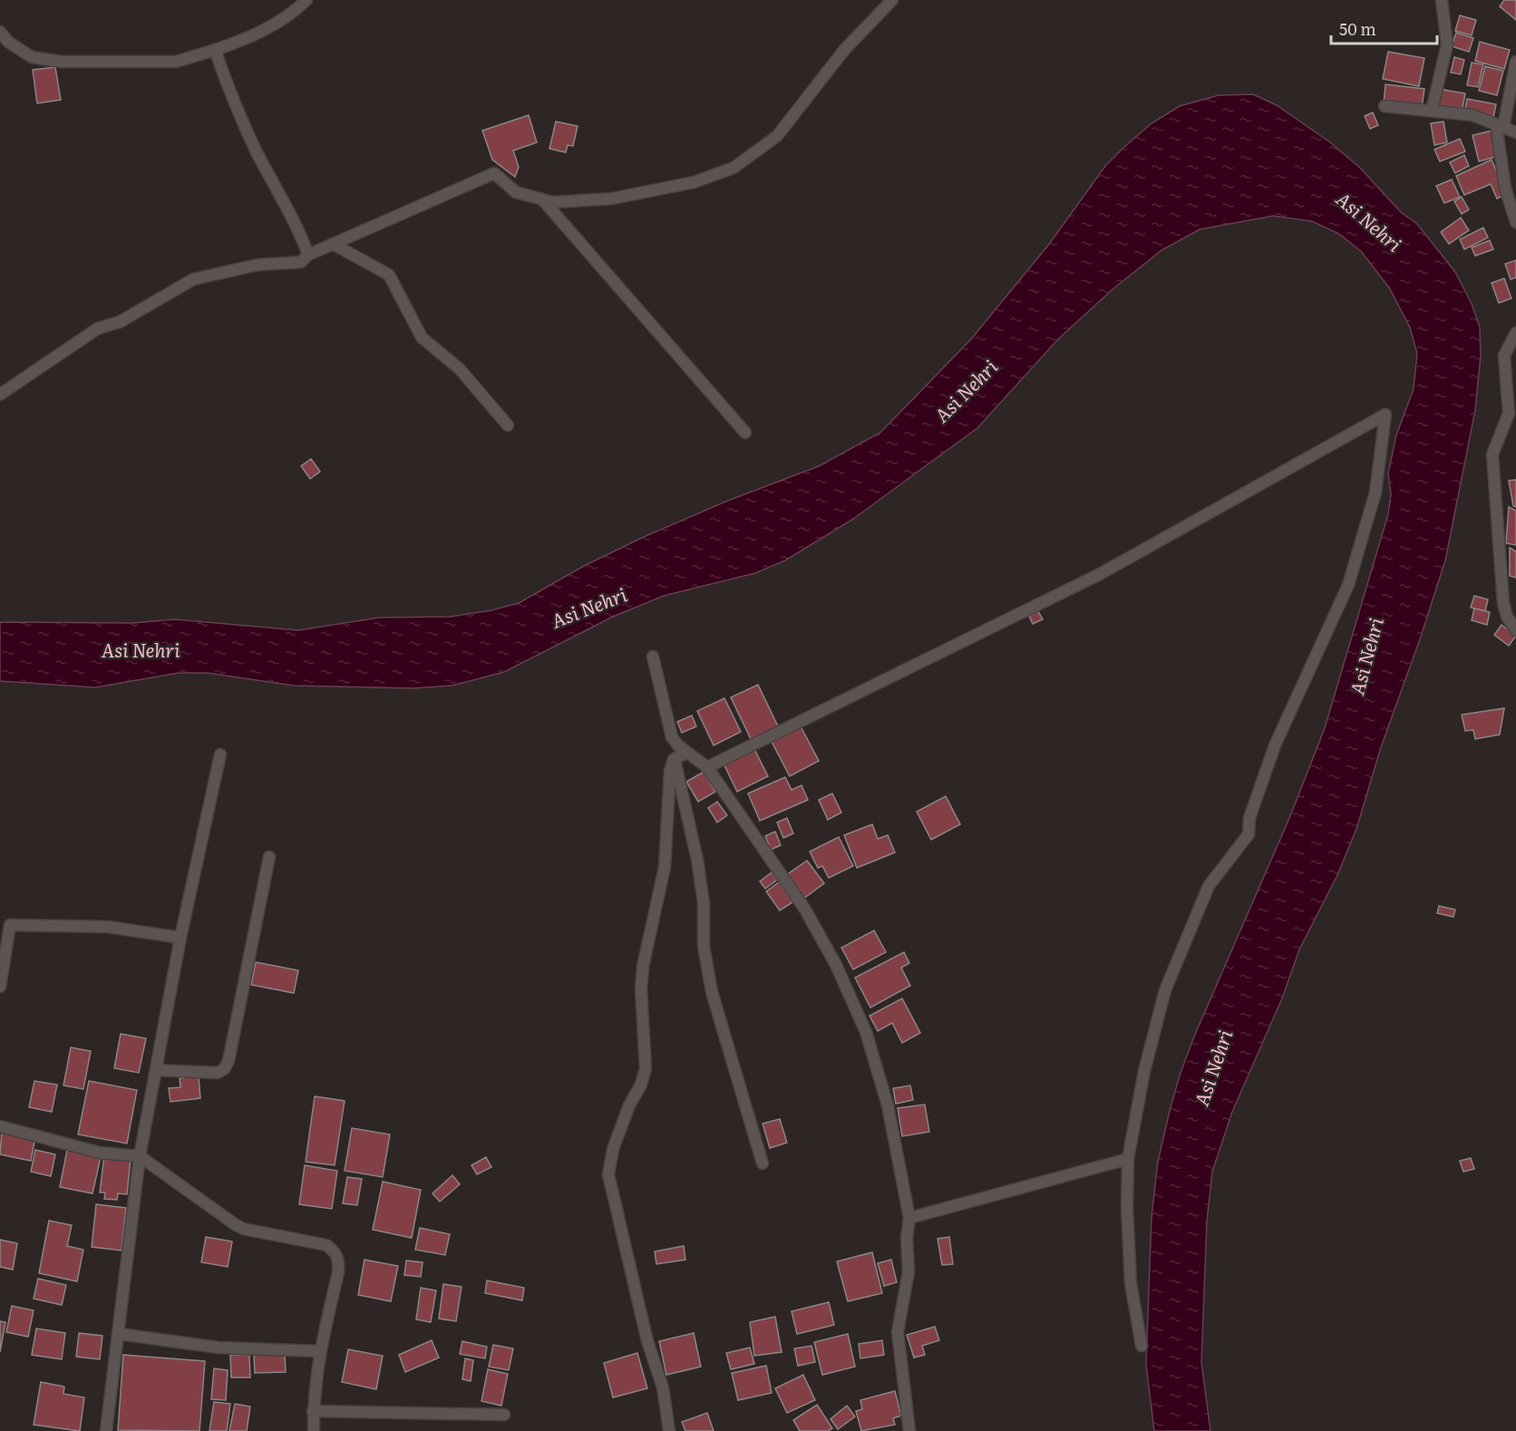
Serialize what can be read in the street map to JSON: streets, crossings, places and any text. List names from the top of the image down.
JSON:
{
  "water": ["Asi Nehri"],
  "scale_bar": "50 m"
}
